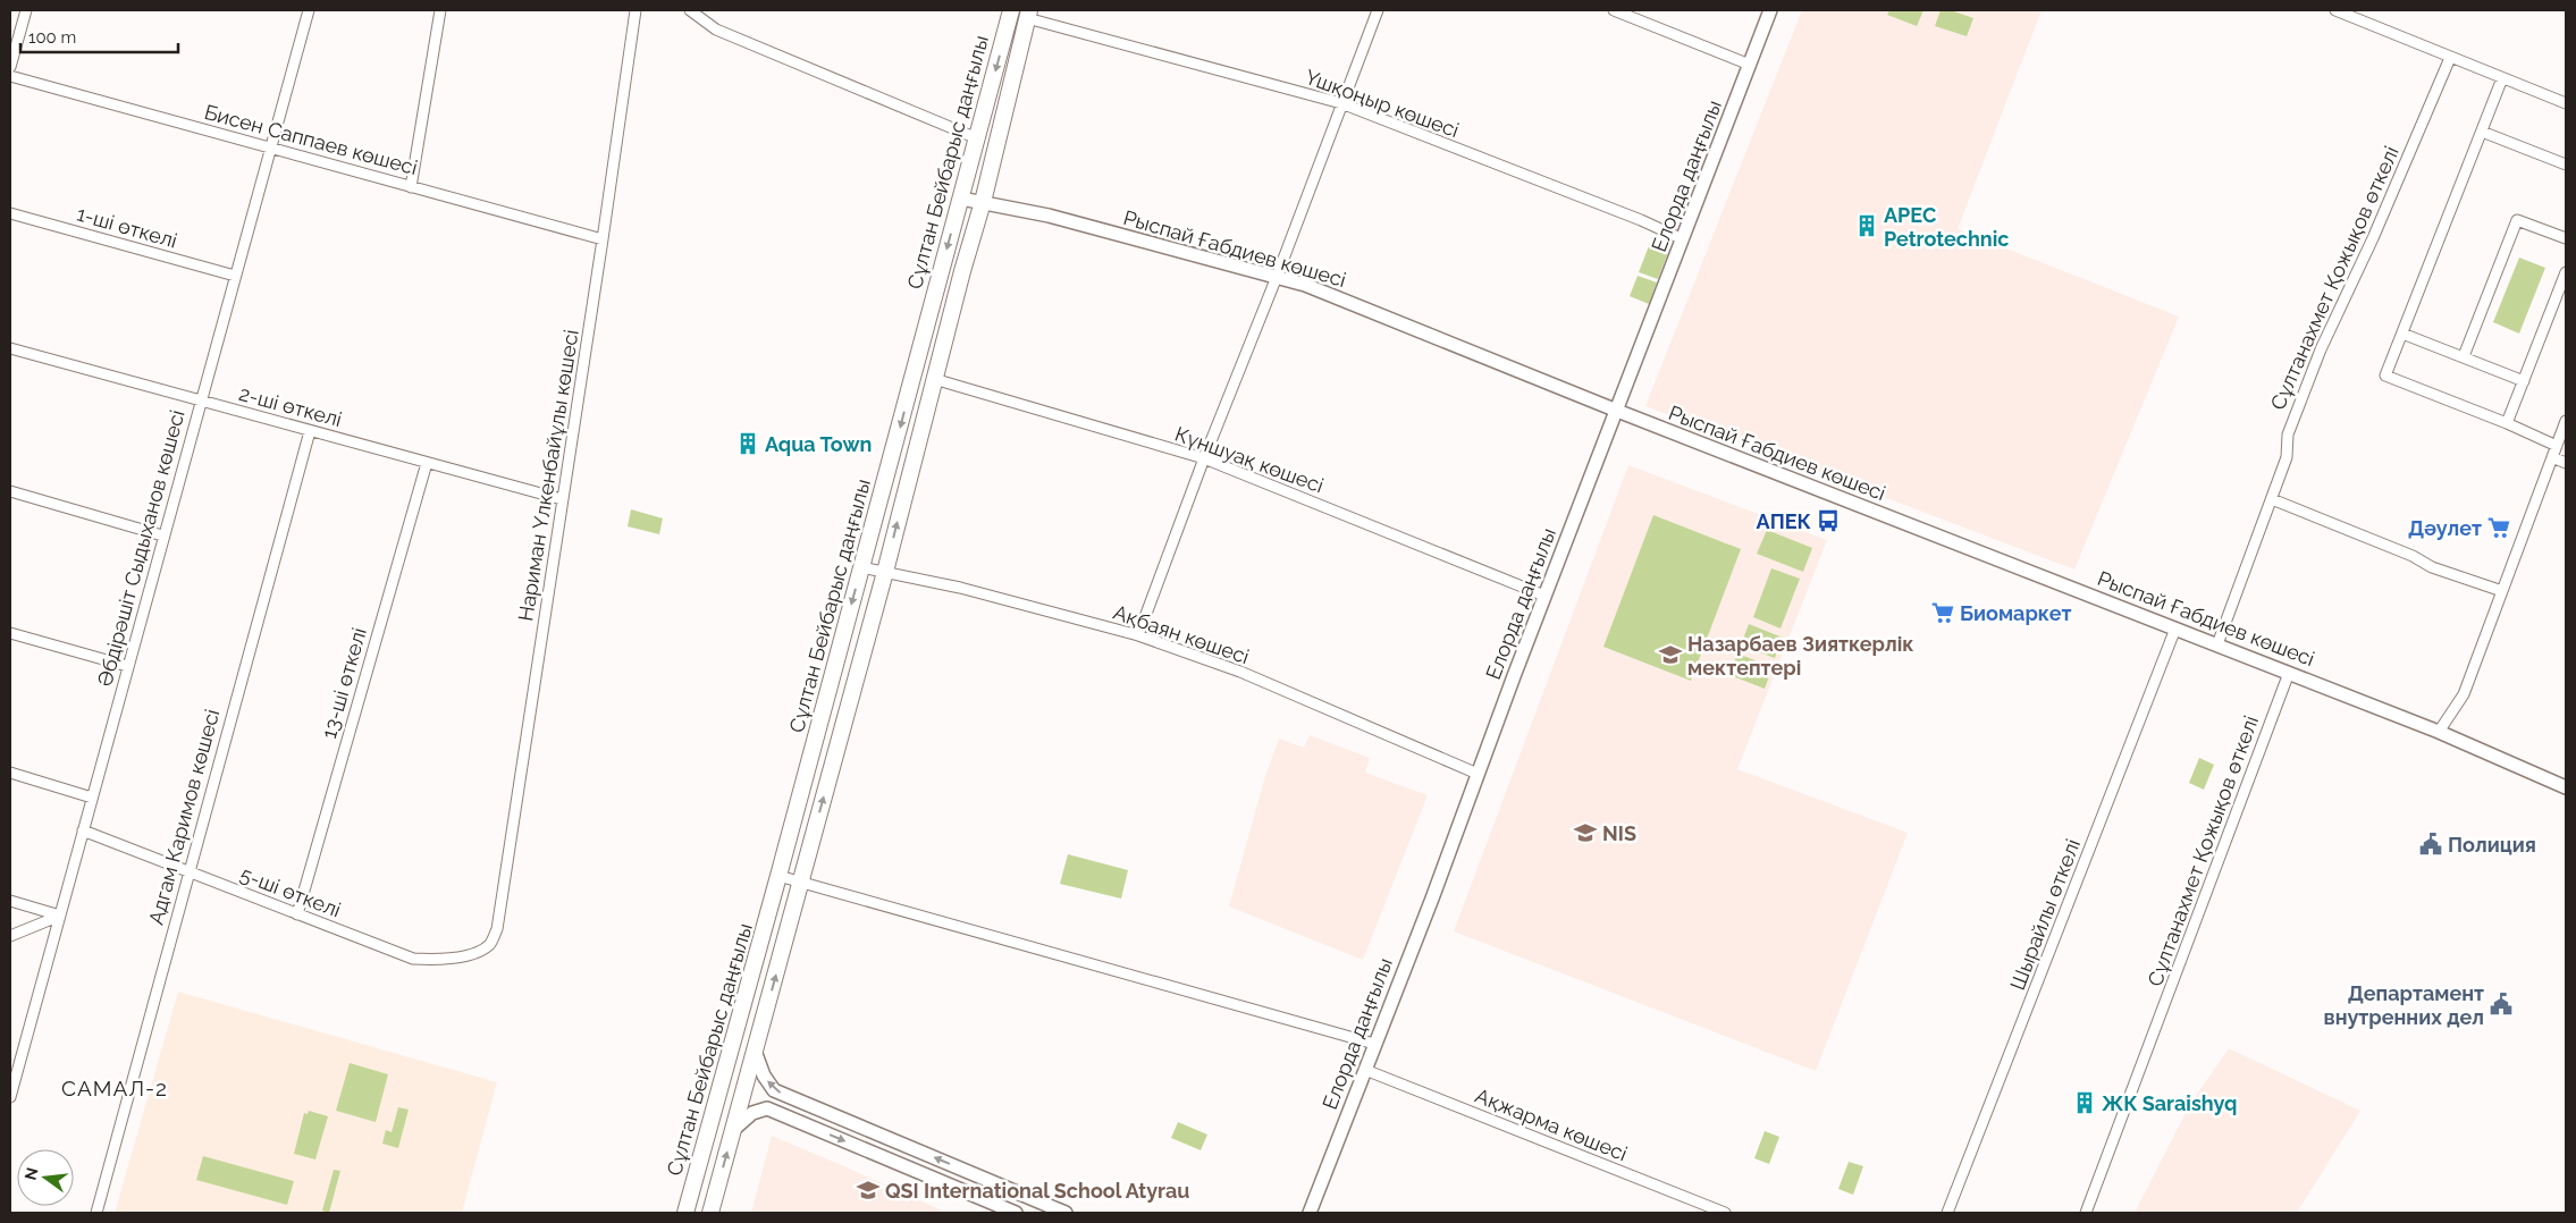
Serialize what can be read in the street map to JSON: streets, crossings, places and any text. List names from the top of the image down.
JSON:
{
  "streets": {
    "main road": ["Сұлтан Бейбарыс даңғылы"],
    "street": [
      "Үшқоңыр көшесі",
      "Бисен Саппаев көшесі",
      "Елорда даңғылы",
      "1-ші өткелі",
      "Рыспай Ғабдиев көшесі",
      "Сұлтанахмет Қожықов өткелі",
      "2-ші өткелі",
      "Күншуақ көшесі",
      "Нариман Үлкенбайұлы көшесі",
      "Әбдірәшіт Сыдыханов көшесі",
      "Ақбаян көшесі",
      "13-ші өткелі",
      "Адгам Каримов көшесі",
      "5-ші өткелі",
      "Шырайлы өткелі",
      "Ақжарма көшесі"
    ]
  },
  "crossings": [
    ["Үшқоңыр көшесі", "Сұлтан Бейбарыс даңғылы"],
    ["Үшқоңыр көшесі", "Елорда даңғылы"],
    ["Бисен Саппаев көшесі", "Нариман Үлкенбайұлы көшесі"],
    ["Бисен Саппаев көшесі", "Әбдірәшіт Сыдыханов көшесі"],
    ["Сұлтан Бейбарыс даңғылы", "Рыспай Ғабдиев көшесі"],
    ["Сұлтан Бейбарыс даңғылы", "Күншуақ көшесі"],
    ["Сұлтан Бейбарыс даңғылы", "Ақбаян көшесі"],
    ["Елорда даңғылы", "Рыспай Ғабдиев көшесі"],
    ["Елорда даңғылы", "Күншуақ көшесі"],
    ["Елорда даңғылы", "Ақбаян көшесі"],
    ["Елорда даңғылы", "Ақжарма көшесі"],
    ["1-ші өткелі", "Әбдірәшіт Сыдыханов көшесі"],
    ["Рыспай Ғабдиев көшесі", "Сұлтанахмет Қожықов өткелі"],
    ["Рыспай Ғабдиев көшесі", "Шырайлы өткелі"],
    ["2-ші өткелі", "Нариман Үлкенбайұлы көшесі"],
    ["2-ші өткелі", "Әбдірәшіт Сыдыханов көшесі"],
    ["2-ші өткелі", "13-ші өткелі"],
    ["2-ші өткелі", "Адгам Каримов көшесі"],
    ["Нариман Үлкенбайұлы көшесі", "5-ші өткелі"],
    ["Әбдірәшіт Сыдыханов көшесі", "5-ші өткелі"],
    ["13-ші өткелі", "5-ші өткелі"],
    ["Адгам Каримов көшесі", "5-ші өткелі"]
  ],
  "districts": ["САМАЛ-2"],
  "places": {
    "building": ["APEC Petrotechnic", "Aqua Town", "ЖК Saraishyq"],
    "bus stop": ["АПЕК"],
    "supermarket": ["Дәулет", "Биомаркет"],
    "school or university": ["Назарбаев Зияткерлік мектептері", "NIS", "QSI International School Atyrau"],
    "public building": ["Полиция", "Департамент внутренних дел"]
  },
  "scale_bar": "100 m",
  "north": "left"
}
